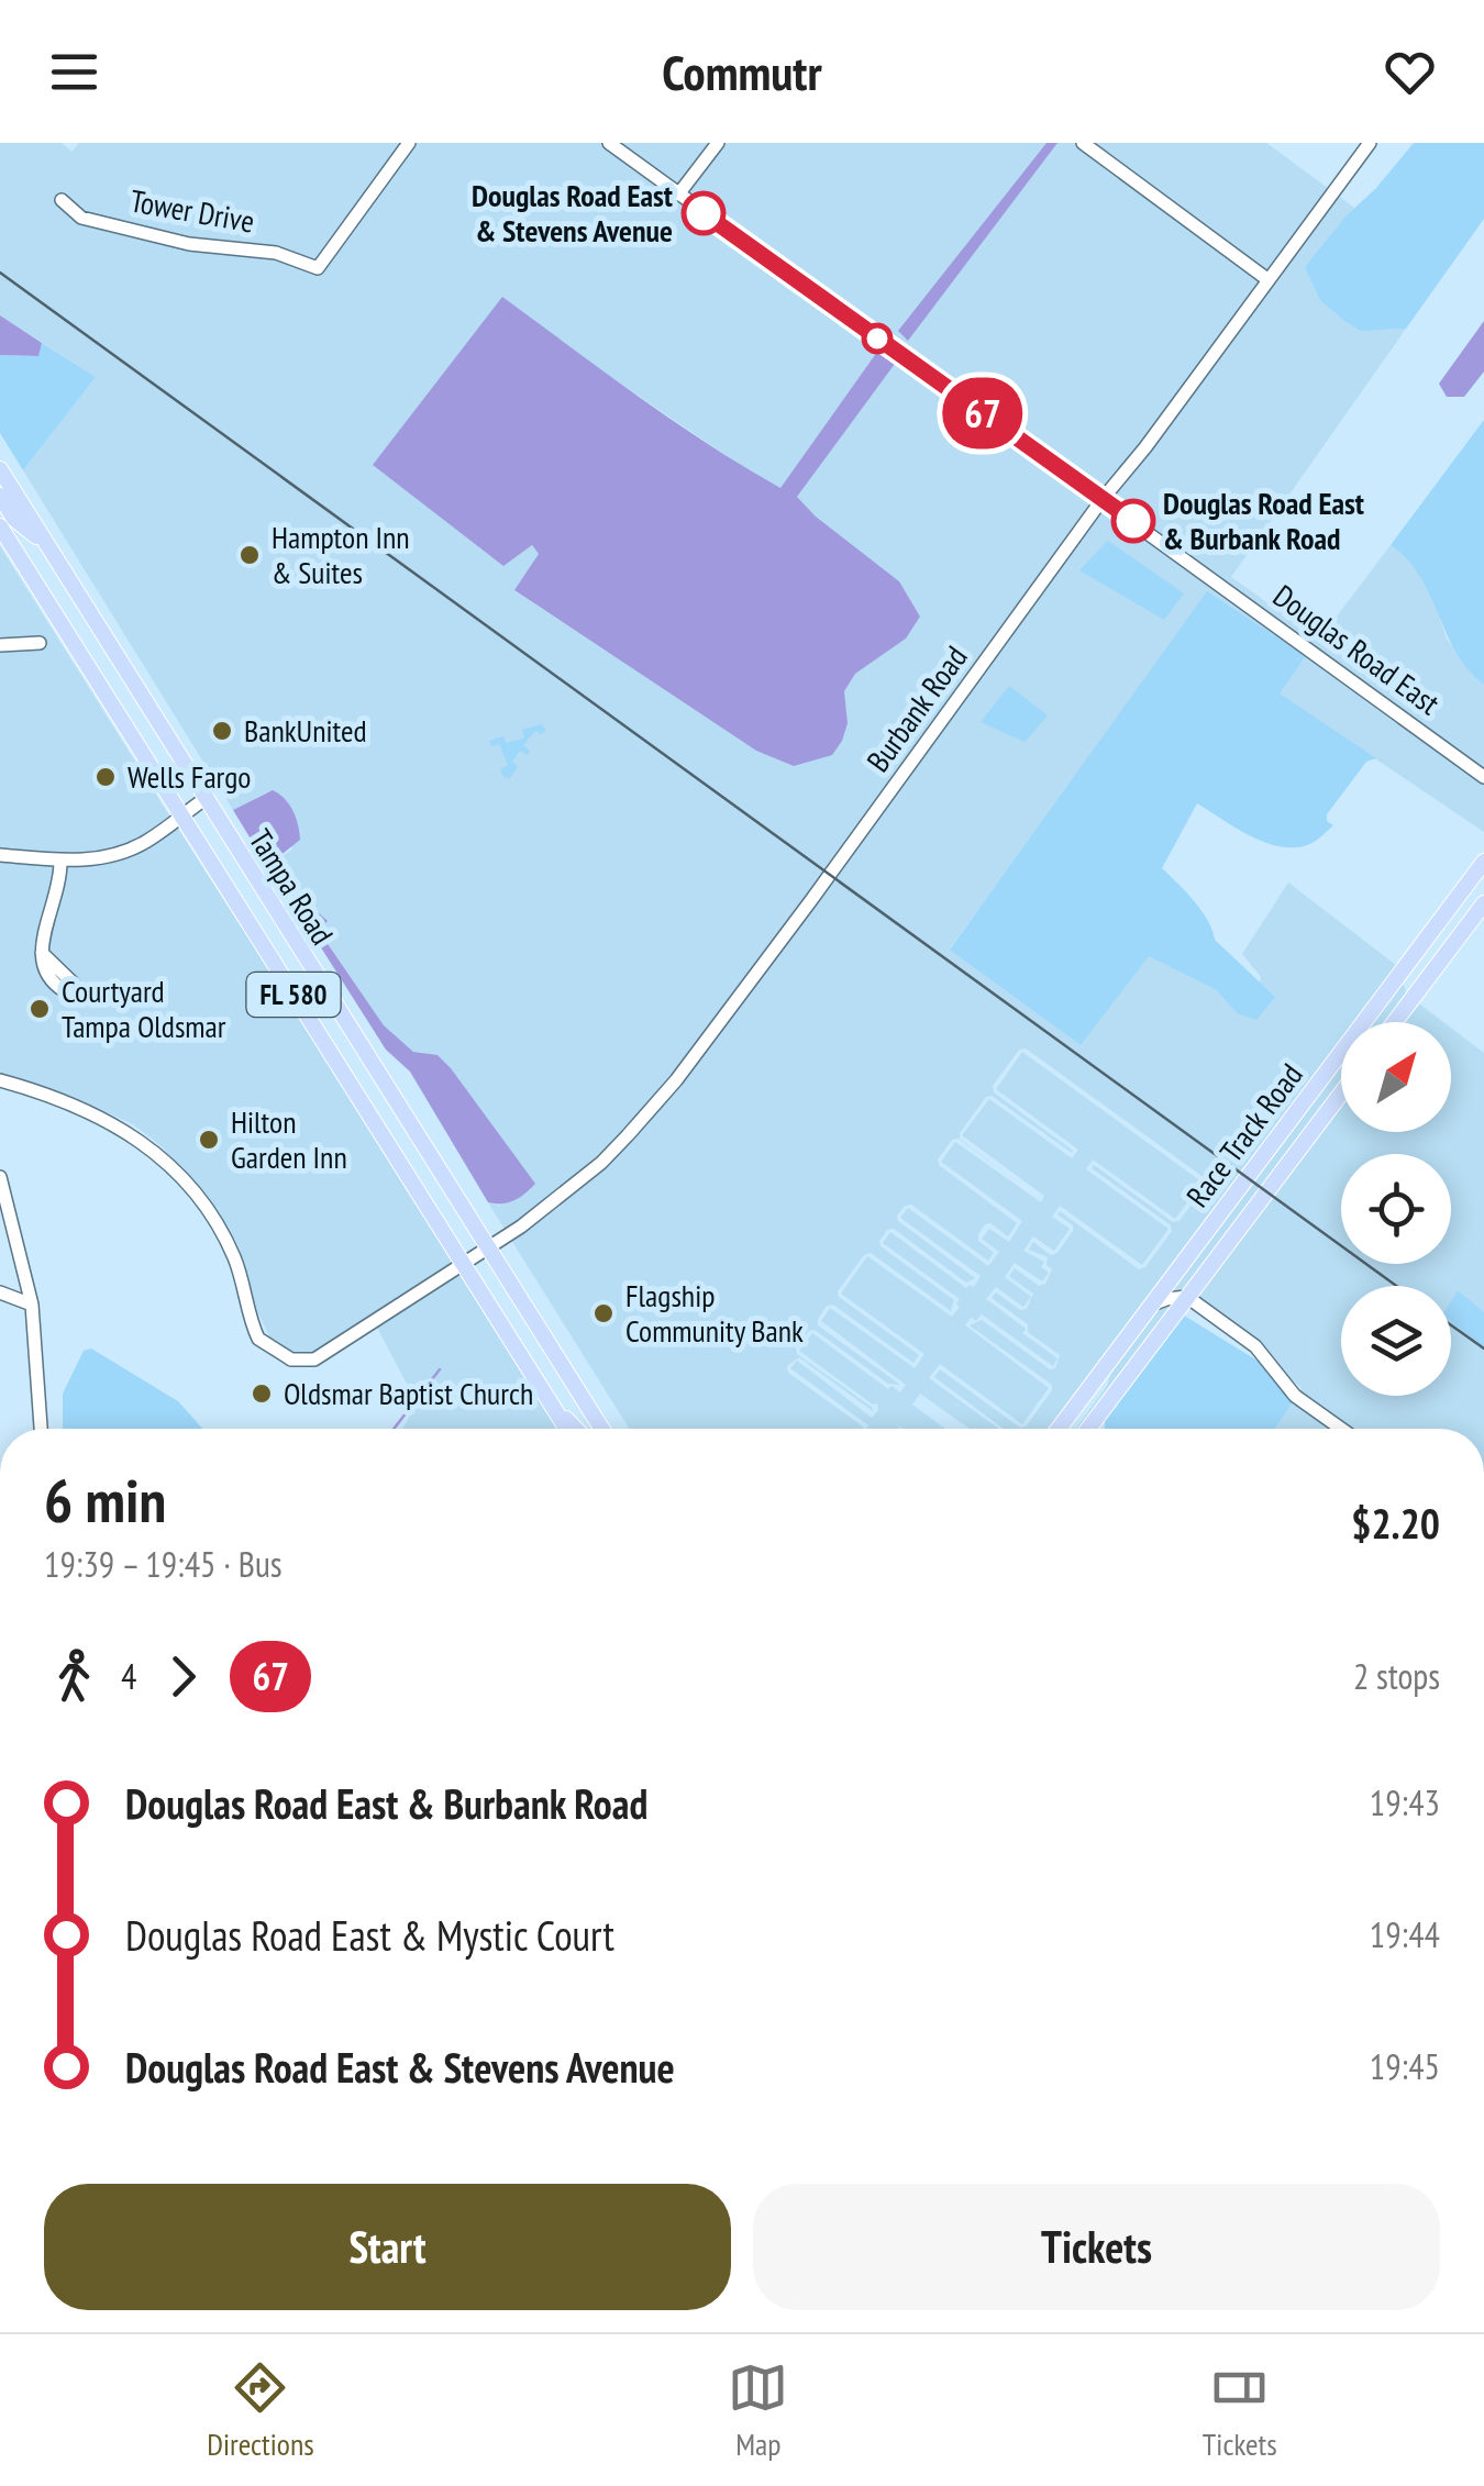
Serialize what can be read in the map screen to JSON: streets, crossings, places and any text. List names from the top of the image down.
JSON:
{
  "streets": {
    "main road": ["Tampa Road", "FL 580", "Race Track Road"],
    "street": ["Tower Drive", "Douglas Road East", "Burbank Road"]
  },
  "crossings": [
    ["Douglas Road East", "Burbank Road"],
    ["Burbank Road", "Tampa Road"],
    ["Tampa Road", "FL 580"]
  ],
  "places": [
    "Douglas Road East & Stevens Avenue",
    "Douglas Road East & Burbank Road",
    "Hampton Inn & Suites",
    "BankUnited",
    "Wells Fargo",
    "Courtyard Tampa Oldsmar",
    "Hilton Garden Inn",
    "Flagship Community Bank",
    "Oldsmar Baptist Church"
  ],
  "lines": ["bus line 67"],
  "north": "top right",
  "page": {
    "header": "Commutr",
    "on_map": "67",
    "heading": ["6 min", "19:39 – 19:45 · Bus", "$2.20"],
    "legs": ["4", "67", "2 stops"],
    "list": [
      {
        "name": "Douglas Road East & Burbank Road",
        "value": "19:43"
      },
      {
        "name": "Douglas Road East & Mystic Court",
        "value": "19:44"
      },
      {
        "name": "Douglas Road East & Stevens Avenue",
        "value": "19:45"
      }
    ],
    "buttons": ["Start", "Tickets"],
    "tabs": ["Directions", "Map", "Tickets"]
  }
}
